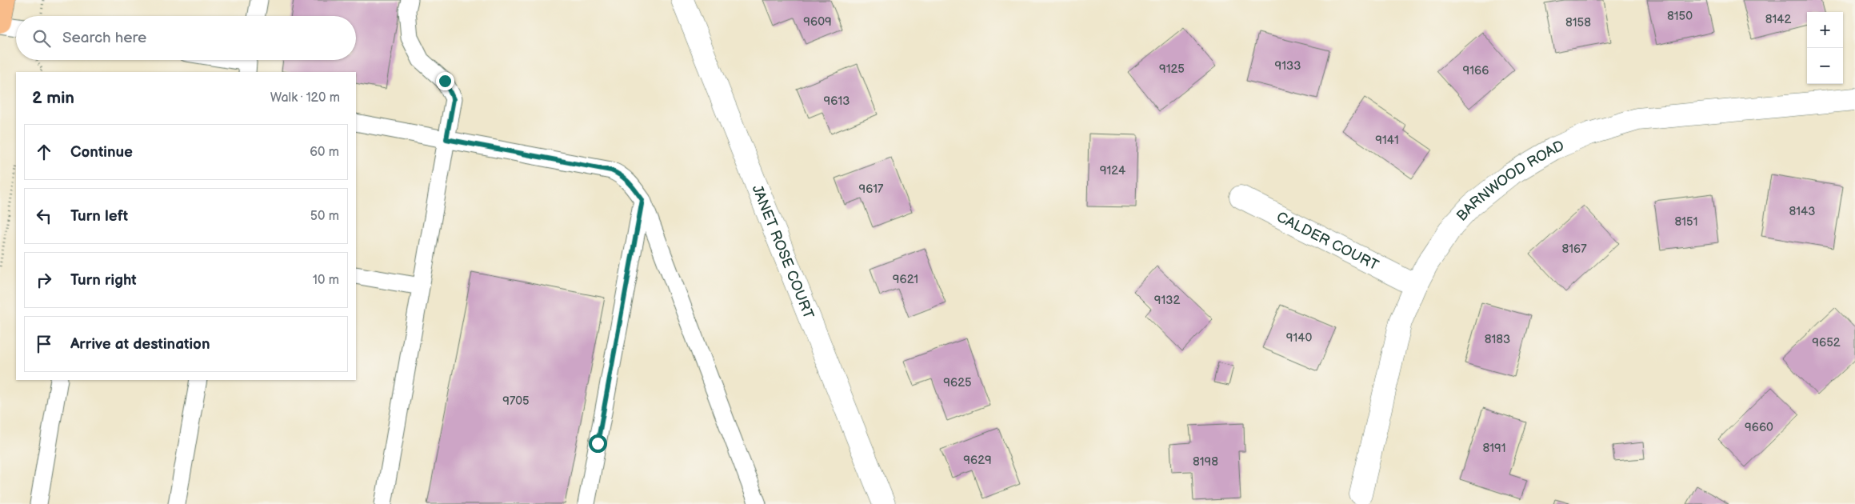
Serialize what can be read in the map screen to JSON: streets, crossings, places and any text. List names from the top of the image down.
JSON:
{
  "streets": {
    "street": ["BARNWOOD ROAD", "CALDER COURT", "JANET ROSE COURT"]
  },
  "crossings": [
    ["BARNWOOD ROAD", "CALDER COURT"]
  ],
  "house_numbers": [
    "8150",
    "8142",
    "9609",
    "8158",
    "9133",
    "9125",
    "9166",
    "9613",
    "9141",
    "9124",
    "9617",
    "8143",
    "8151",
    "8167",
    "9621",
    "9132",
    "9140",
    "8183",
    "9652",
    "9625",
    "9705",
    "9660",
    "8191",
    "9629",
    "8198"
  ],
  "page": {
    "map_buttons": ["+", "−"],
    "search": "Search here",
    "heading": ["2 min", "Walk · 120 m"],
    "list": [
      ["Continue", "60 m"],
      ["Turn left", "50 m"],
      ["Turn right", "10 m"],
      "Arrive at destination"
    ]
  }
}
